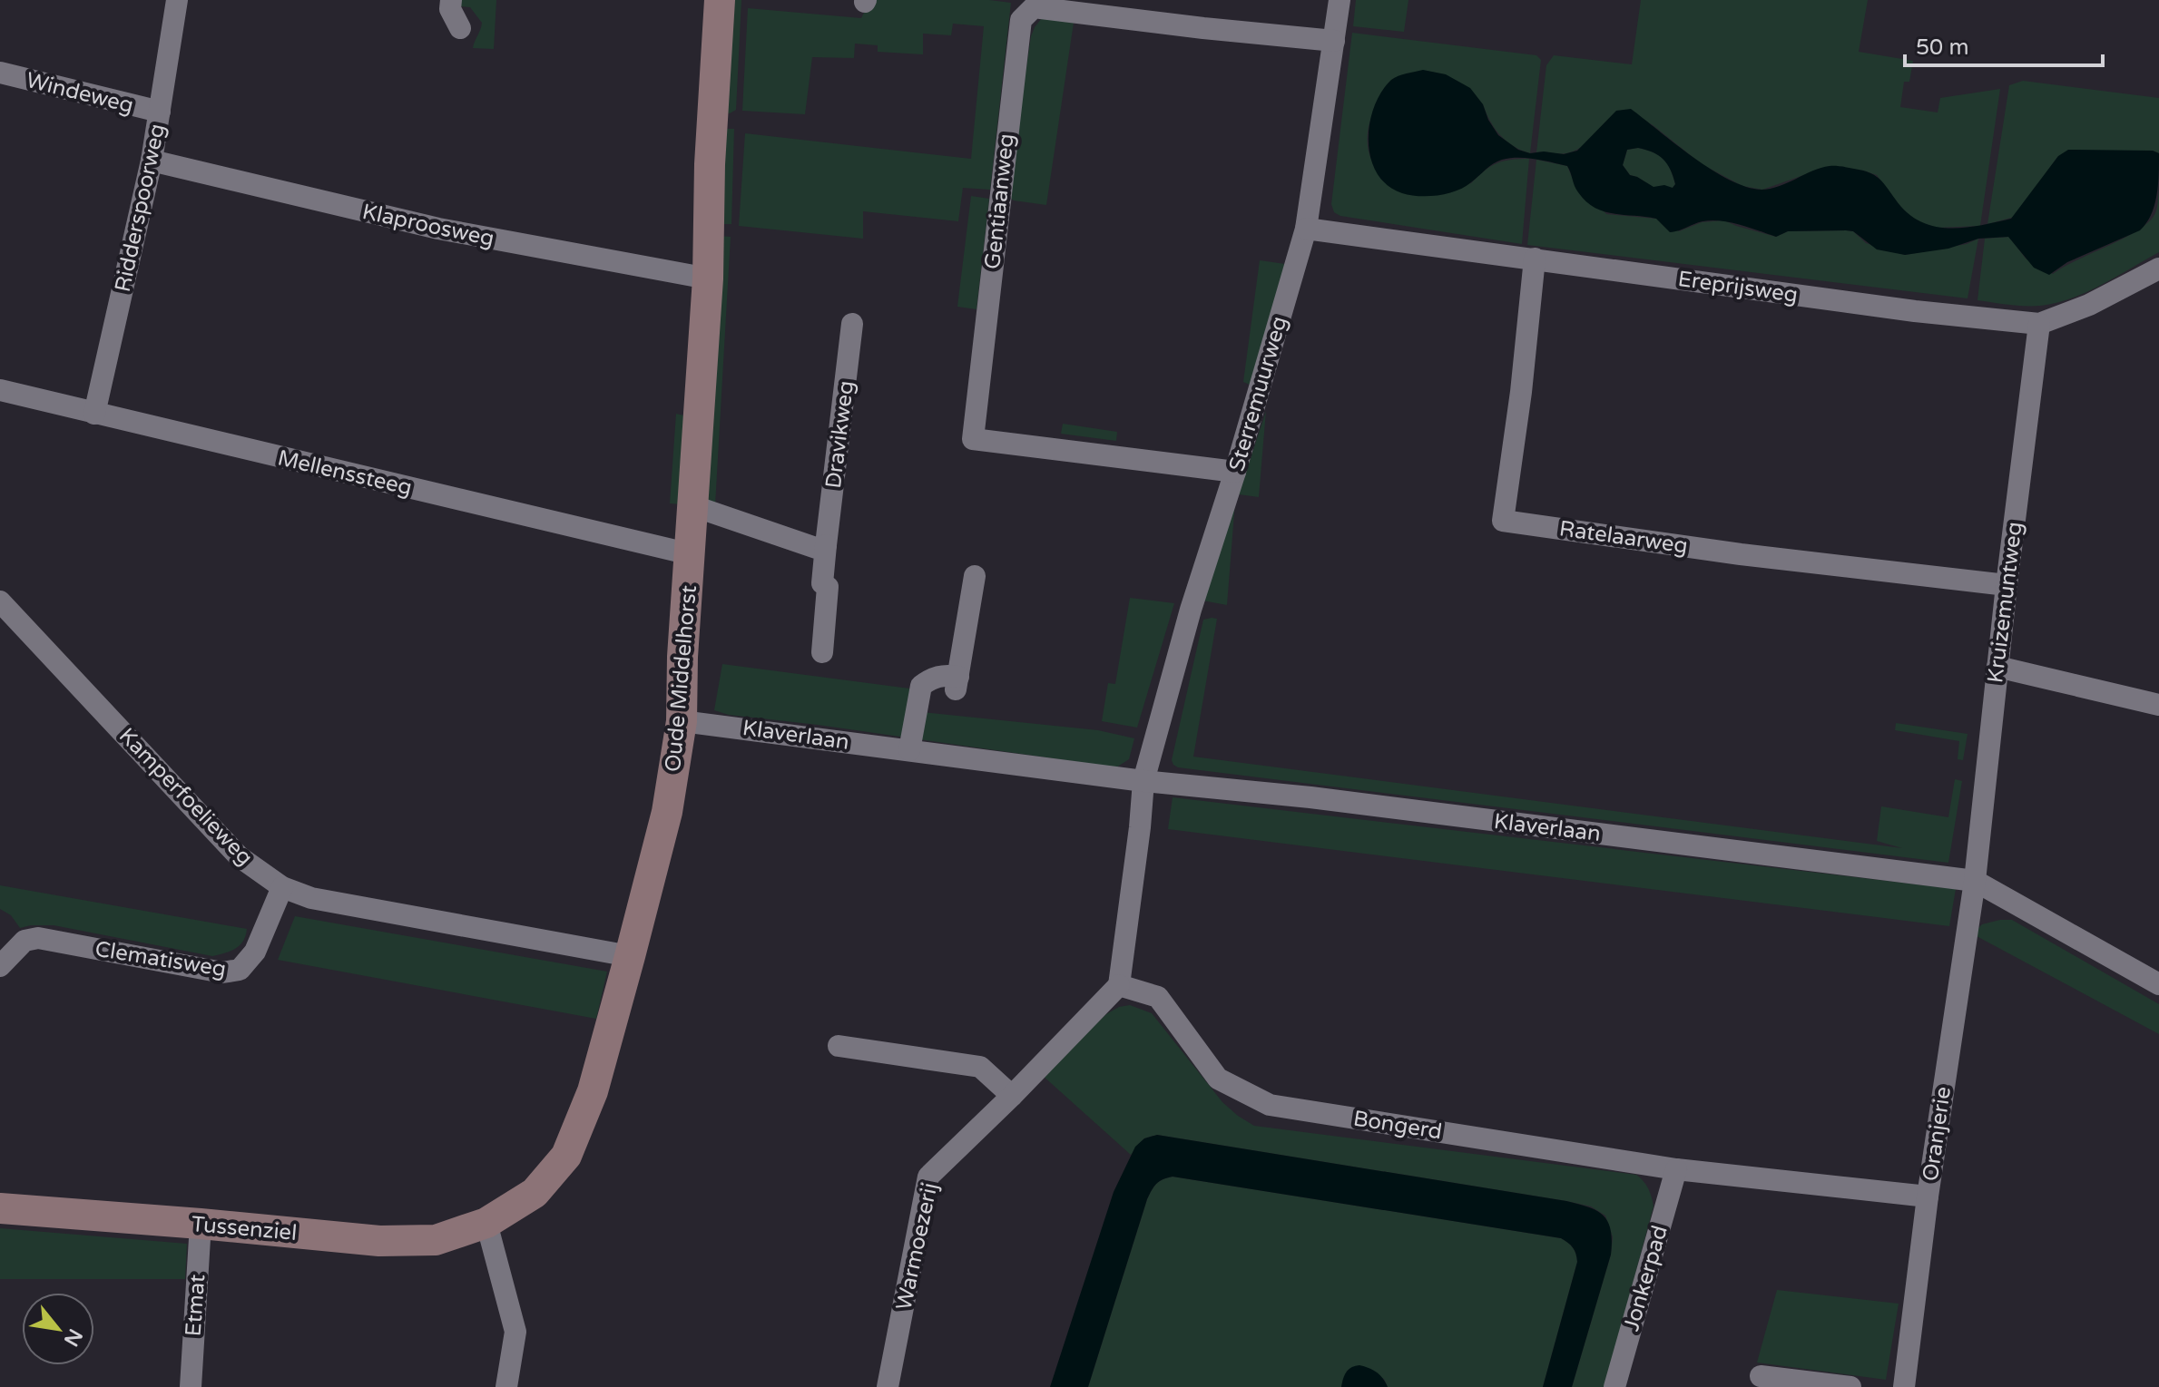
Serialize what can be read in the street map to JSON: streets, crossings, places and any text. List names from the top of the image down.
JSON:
{
  "streets": {
    "street": [
      "Windeweg",
      "Gentiaanweg",
      "Ridderspoorweg",
      "Klaproosweg",
      "Ereprijsweg",
      "Sterremuurweg",
      "Dravikweg",
      "Mellenssteeg",
      "Ratelaarweg",
      "Kruizemuntweg",
      "Oude Middelhorst",
      "Klaverlaan",
      "Kamperfoelieweg",
      "Clematisweg",
      "Bongerd",
      "Oranjerie",
      "Tussenziel",
      "Warmoezerij",
      "Jonkerpad",
      "Etmat"
    ]
  },
  "crossings": [
    ["Windeweg", "Ridderspoorweg"],
    ["Gentiaanweg", "Sterremuurweg"],
    ["Ridderspoorweg", "Klaproosweg"],
    ["Ridderspoorweg", "Mellenssteeg"],
    ["Klaproosweg", "Oude Middelhorst"],
    ["Ereprijsweg", "Sterremuurweg"],
    ["Ereprijsweg", "Ratelaarweg"],
    ["Ereprijsweg", "Kruizemuntweg"],
    ["Sterremuurweg", "Klaverlaan"],
    ["Mellenssteeg", "Oude Middelhorst"],
    ["Ratelaarweg", "Kruizemuntweg"],
    ["Kruizemuntweg", "Klaverlaan"],
    ["Kruizemuntweg", "Oranjerie"],
    ["Oude Middelhorst", "Klaverlaan"],
    ["Oude Middelhorst", "Kamperfoelieweg"],
    ["Oude Middelhorst", "Tussenziel"],
    ["Klaverlaan", "Oranjerie"],
    ["Kamperfoelieweg", "Clematisweg"],
    ["Bongerd", "Oranjerie"],
    ["Bongerd", "Warmoezerij"],
    ["Bongerd", "Jonkerpad"],
    ["Tussenziel", "Etmat"]
  ],
  "scale_bar": "50 m",
  "north": "bottom right"
}
